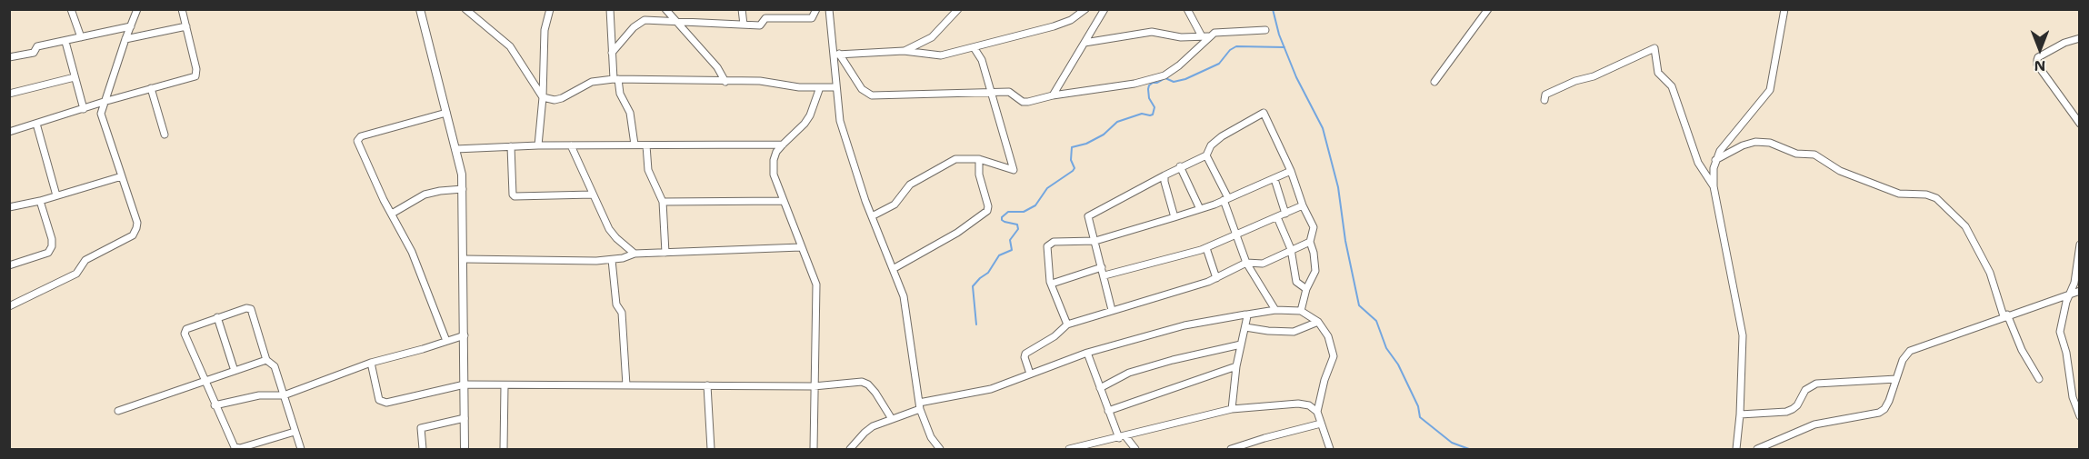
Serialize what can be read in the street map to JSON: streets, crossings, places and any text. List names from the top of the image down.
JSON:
{
  "north": "bottom"
}
